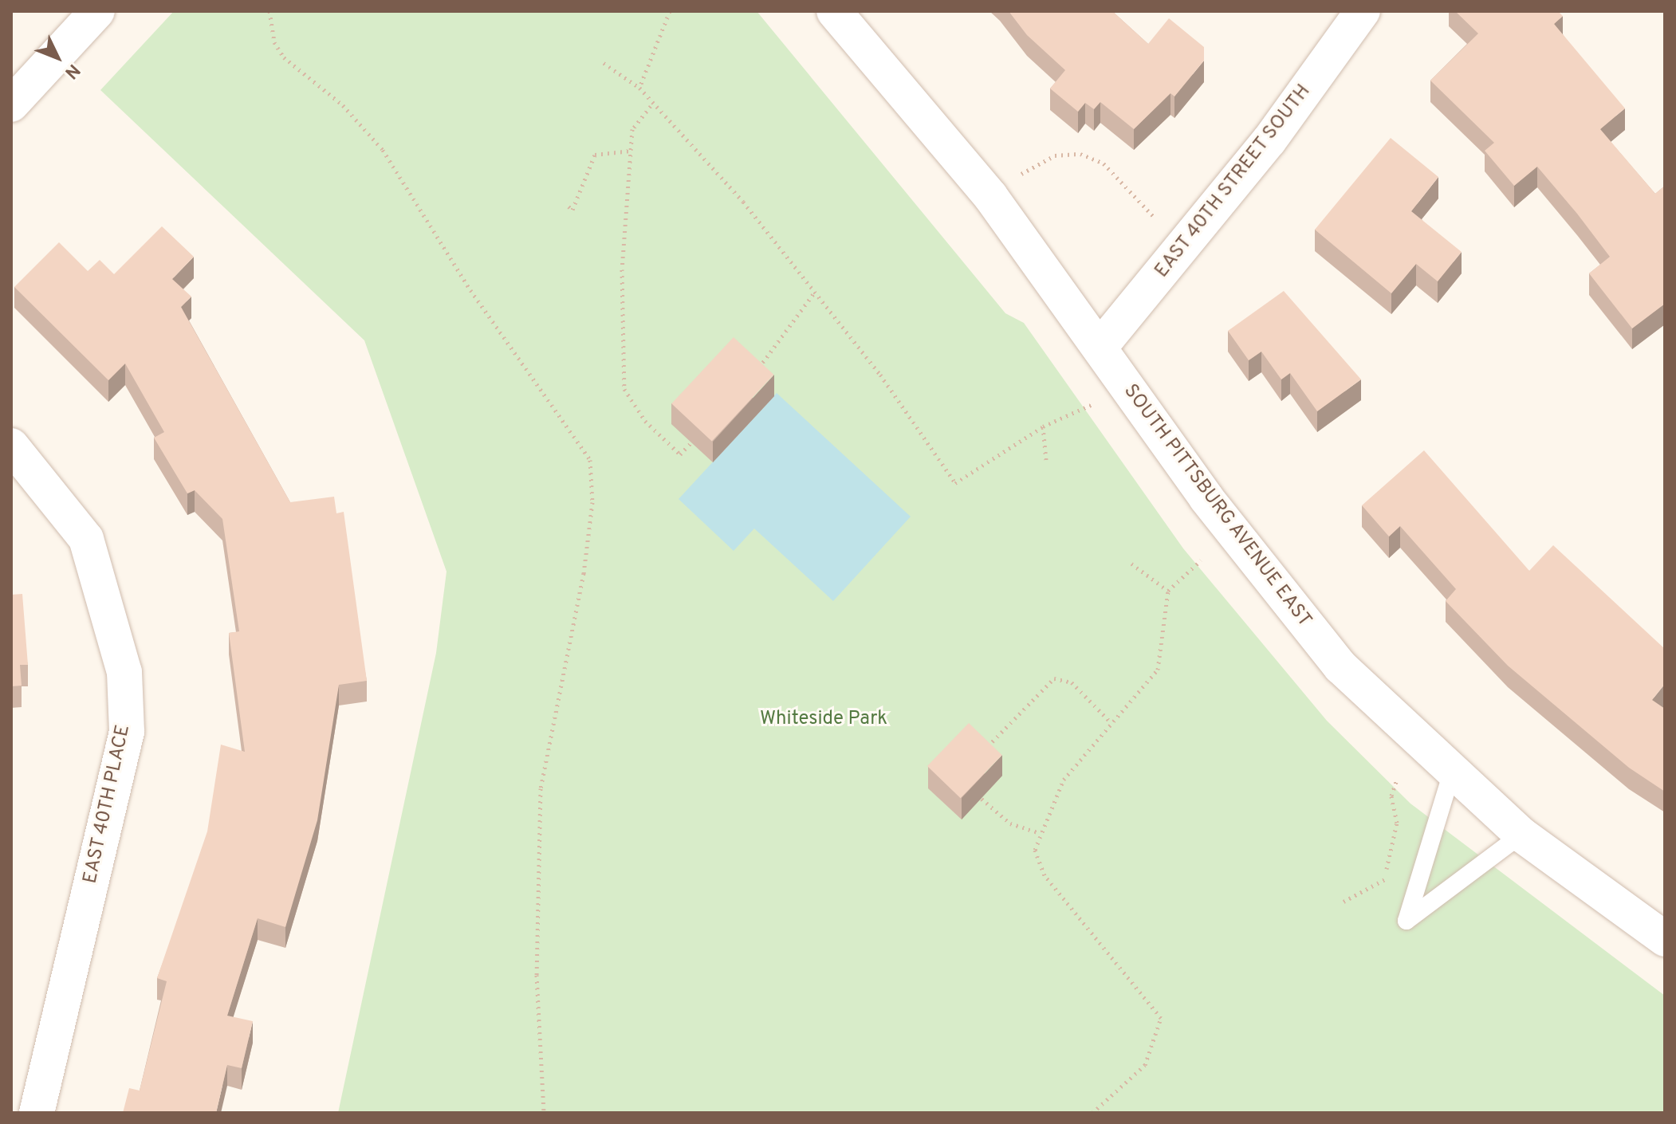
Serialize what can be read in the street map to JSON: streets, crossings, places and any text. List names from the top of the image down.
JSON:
{
  "streets": {
    "street": ["EAST 40TH STREET SOUTH", "SOUTH PITTSBURG AVENUE EAST", "EAST 40TH PLACE"]
  },
  "crossings": [
    ["EAST 40TH STREET SOUTH", "SOUTH PITTSBURG AVENUE EAST"]
  ],
  "parks": ["Whiteside Park"],
  "north": "bottom right"
}
